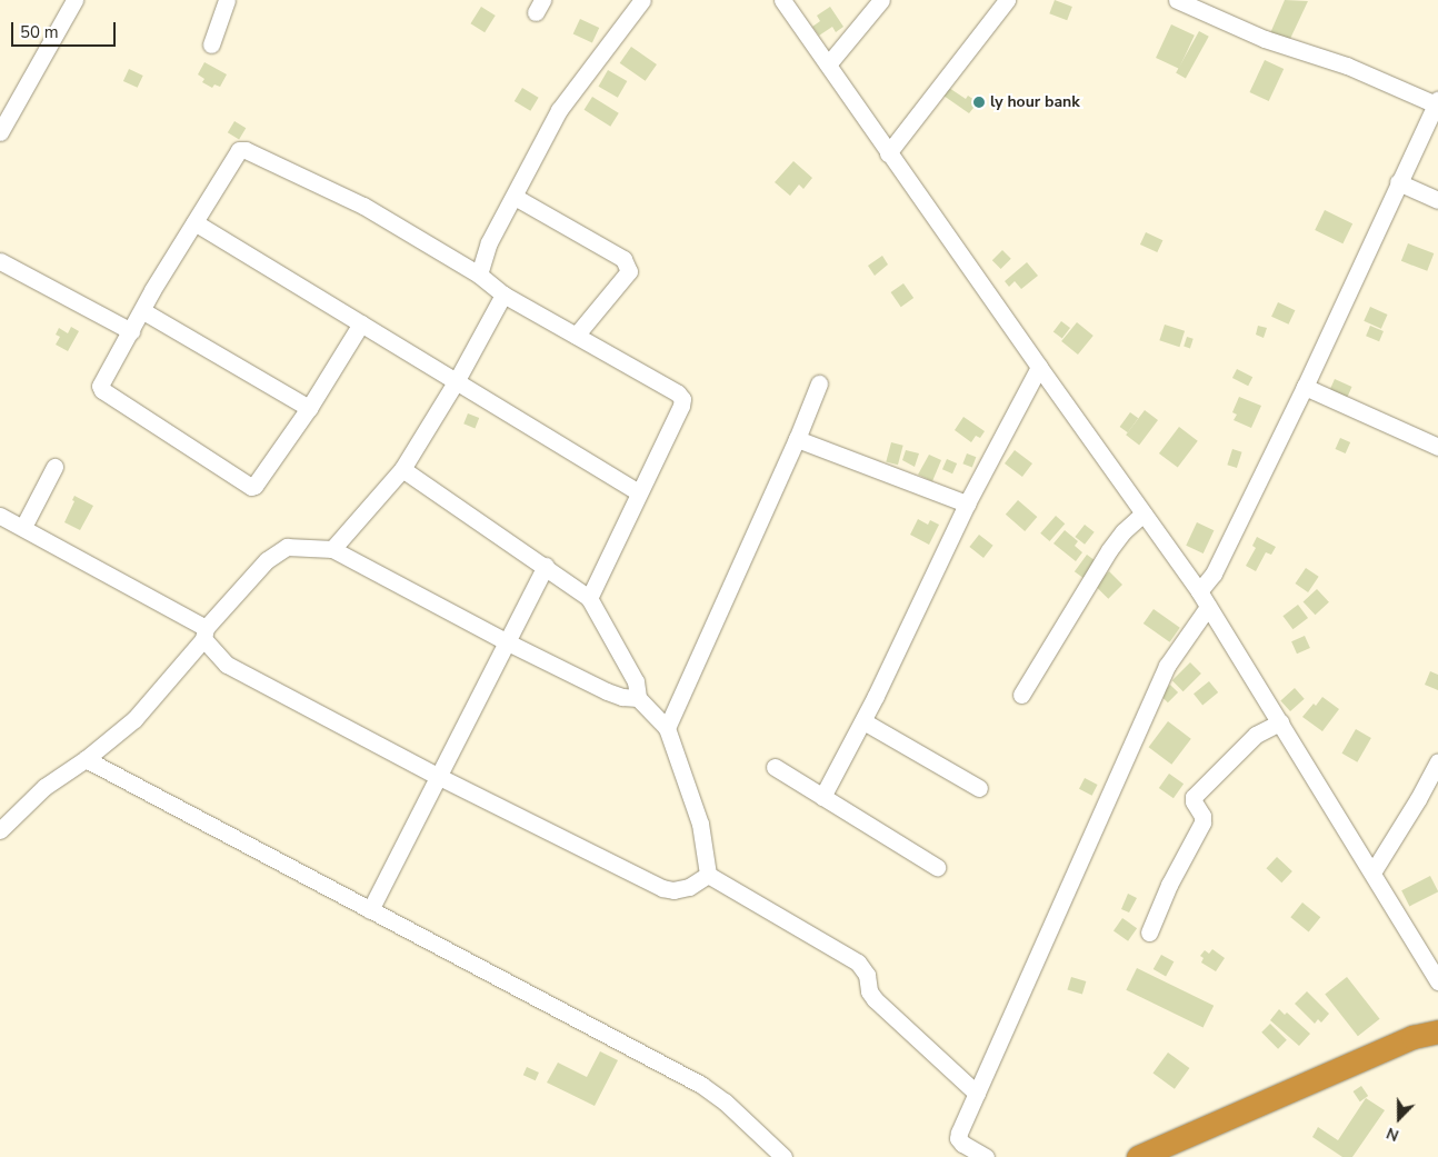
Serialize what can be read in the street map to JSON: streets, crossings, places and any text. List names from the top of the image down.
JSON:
{
  "places": ["ly hour bank"],
  "scale_bar": "50 m",
  "north": "bottom"
}
